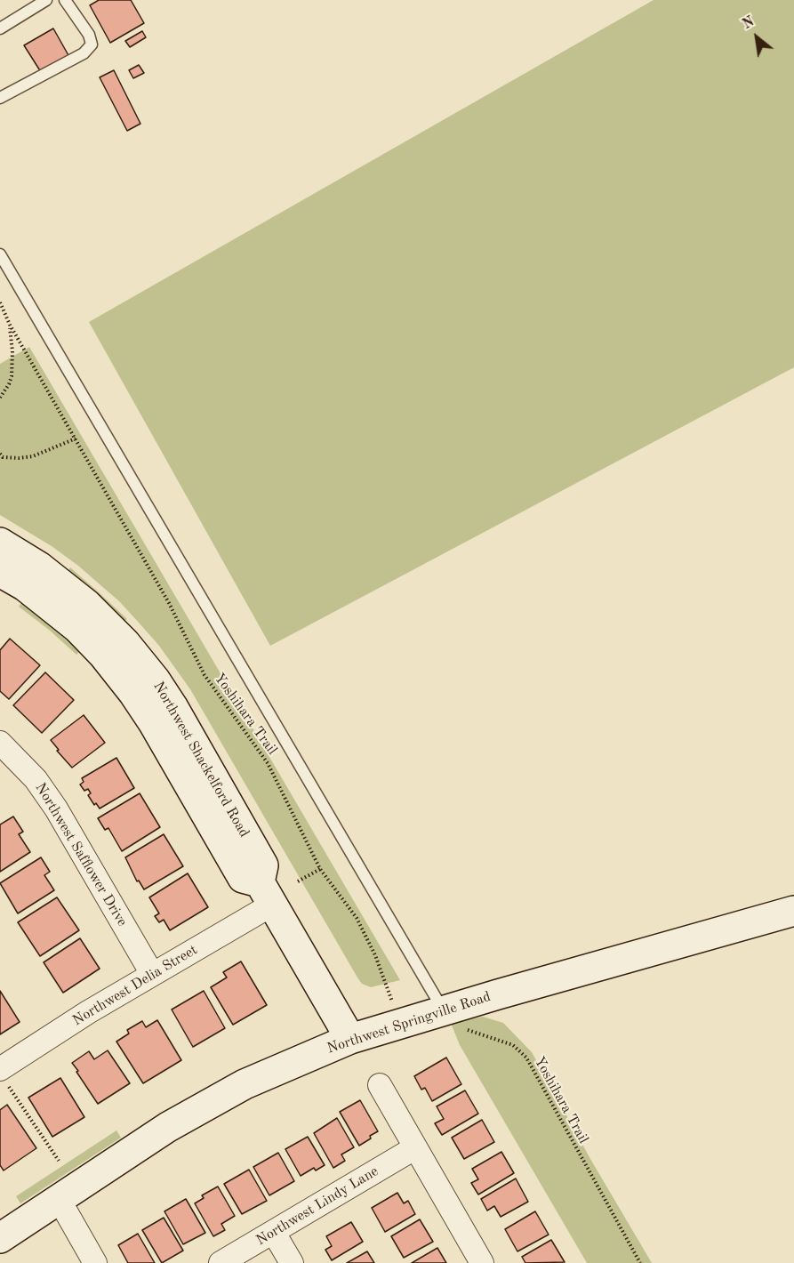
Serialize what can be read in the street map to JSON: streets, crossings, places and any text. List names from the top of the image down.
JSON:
{
  "streets": {
    "street": [
      "Northwest Shackelford Road",
      "Northwest Safflower Drive",
      "Northwest Delia Street",
      "Northwest Springville Road",
      "Northwest Lindy Lane"
    ],
    "path": ["Yoshihara Trail"]
  },
  "crossings": [
    ["Yoshihara Trail", "Northwest Springville Road"],
    ["Northwest Shackelford Road", "Northwest Delia Street"],
    ["Northwest Shackelford Road", "Northwest Springville Road"],
    ["Northwest Safflower Drive", "Northwest Delia Street"]
  ],
  "north": "top left"
}
